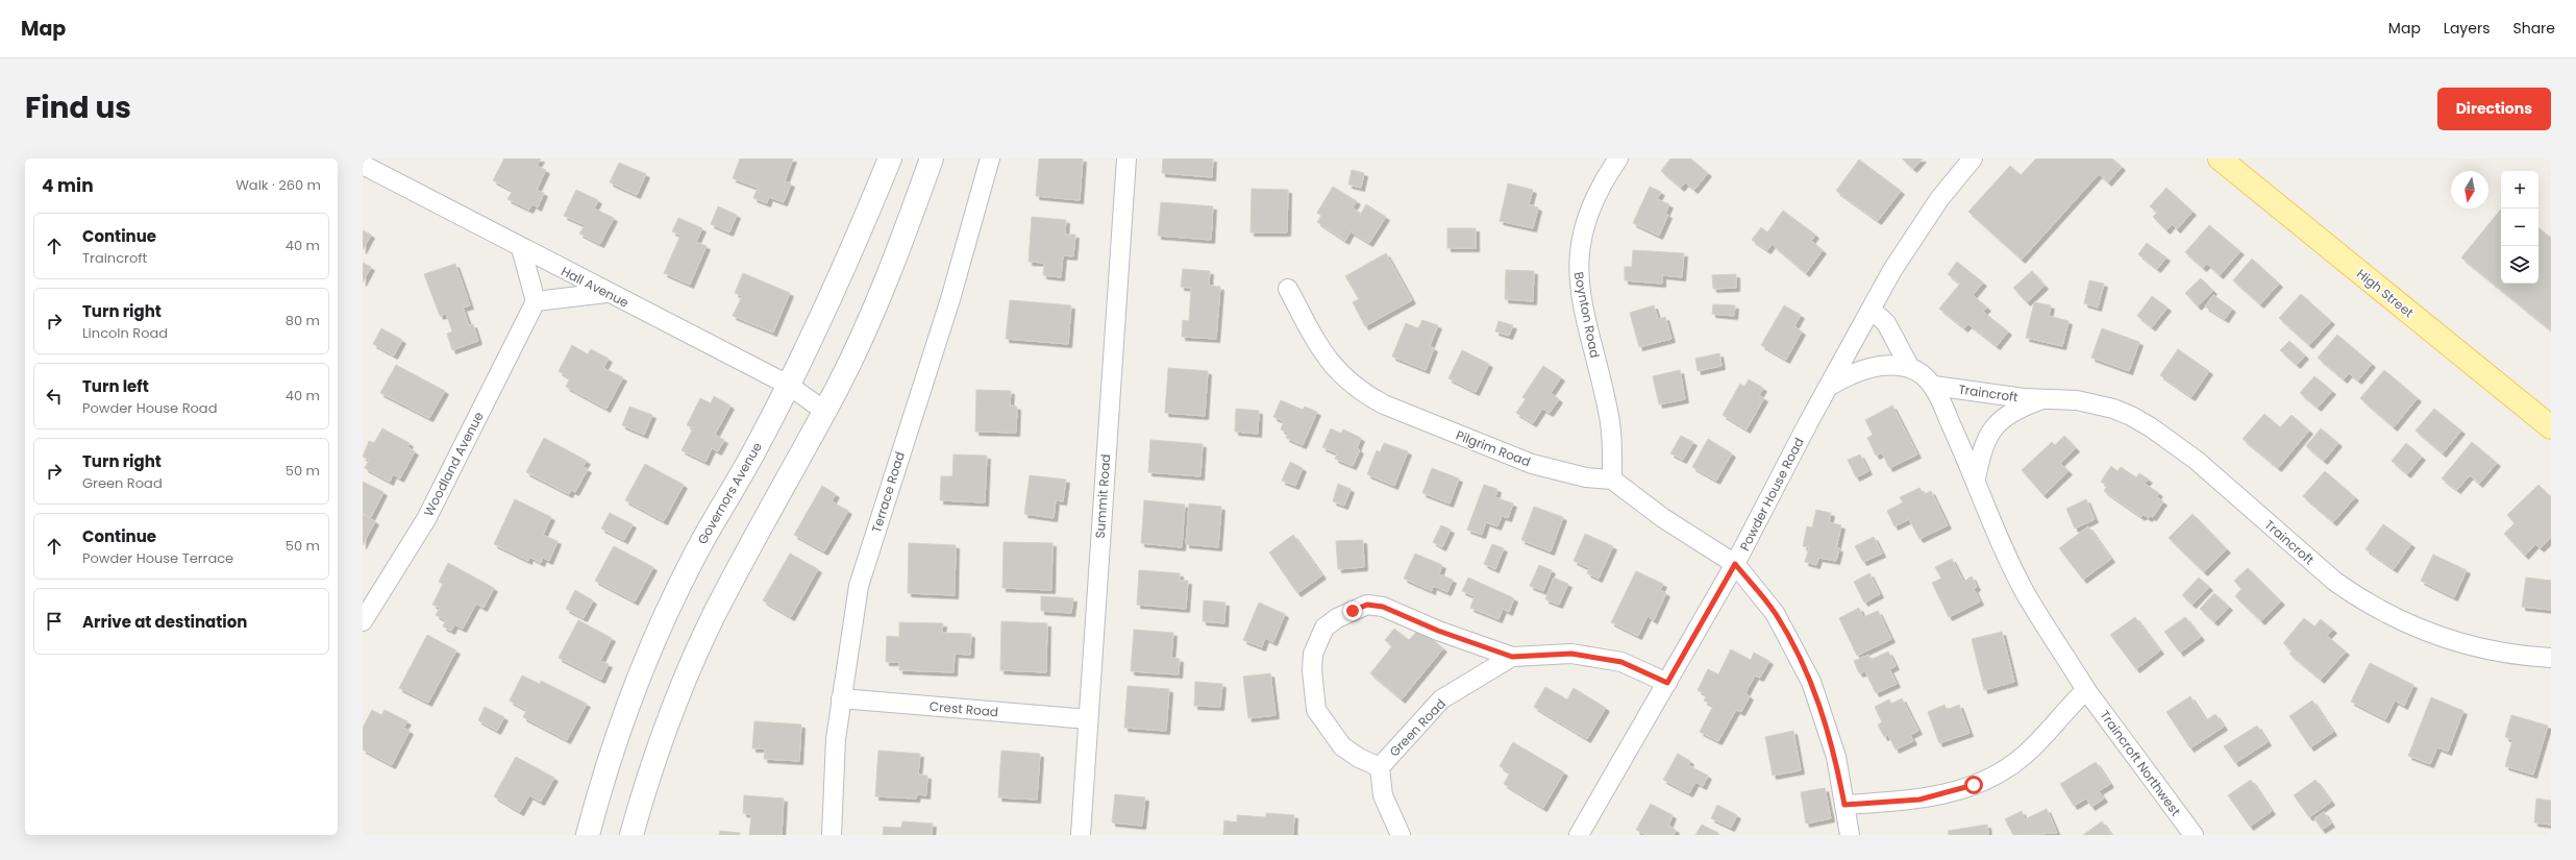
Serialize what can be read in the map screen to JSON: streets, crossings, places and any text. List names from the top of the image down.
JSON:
{
  "streets": {
    "main road": ["High Street"],
    "street": [
      "Hall Avenue",
      "Boynton Road",
      "Traincroft",
      "Pilgrim Road",
      "Woodland Avenue",
      "Terrace Road",
      "Governors Avenue",
      "Powder House Road",
      "Summit Road",
      "Crest Road",
      "Green Road",
      "Traincroft Northwest"
    ]
  },
  "crossings": [
    ["Hall Avenue", "Governors Avenue"],
    ["Boynton Road", "Pilgrim Road"],
    ["Traincroft", "Powder House Road"],
    ["Traincroft", "Traincroft Northwest"],
    ["Terrace Road", "Crest Road"],
    ["Powder House Road", "Green Road"],
    ["Summit Road", "Crest Road"]
  ],
  "north": "bottom",
  "page": {
    "header": "Map",
    "nav": ["Map", "Layers", "Share"],
    "title": "Find us",
    "buttons": "Directions",
    "heading": ["4 min", "Walk · 260 m"],
    "map_buttons": ["+", "−"],
    "list": [
      ["Continue", "Traincroft", "40 m"],
      ["Turn right", "Lincoln Road", "80 m"],
      ["Turn left", "Powder House Road", "40 m"],
      ["Turn right", "Green Road", "50 m"],
      ["Continue", "Powder House Terrace", "50 m"],
      "Arrive at destination"
    ]
  }
}
